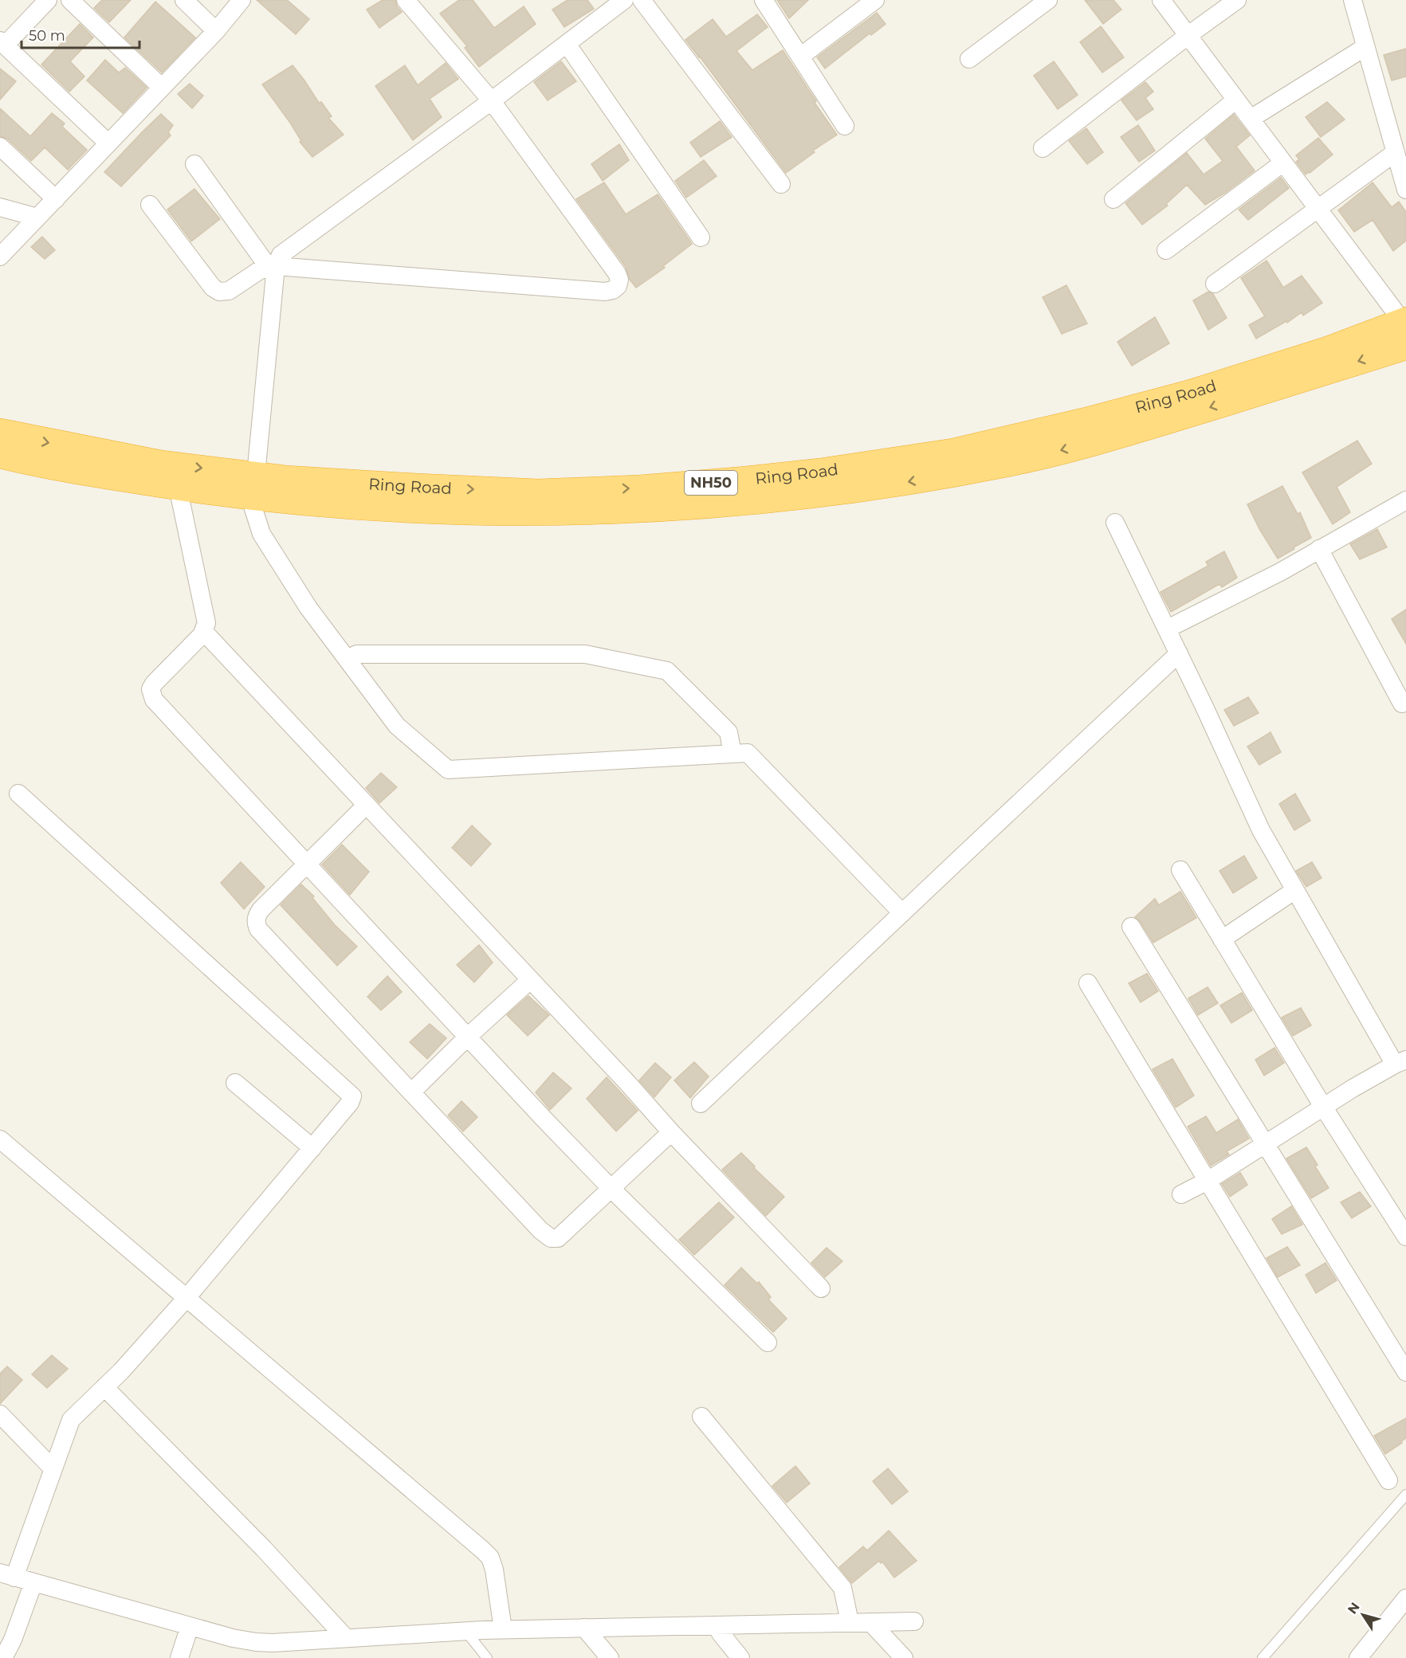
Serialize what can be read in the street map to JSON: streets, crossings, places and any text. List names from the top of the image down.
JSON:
{
  "streets": {
    "highway": ["Ring Road", "NH50"]
  },
  "scale_bar": "50 m",
  "north": "top left"
}
